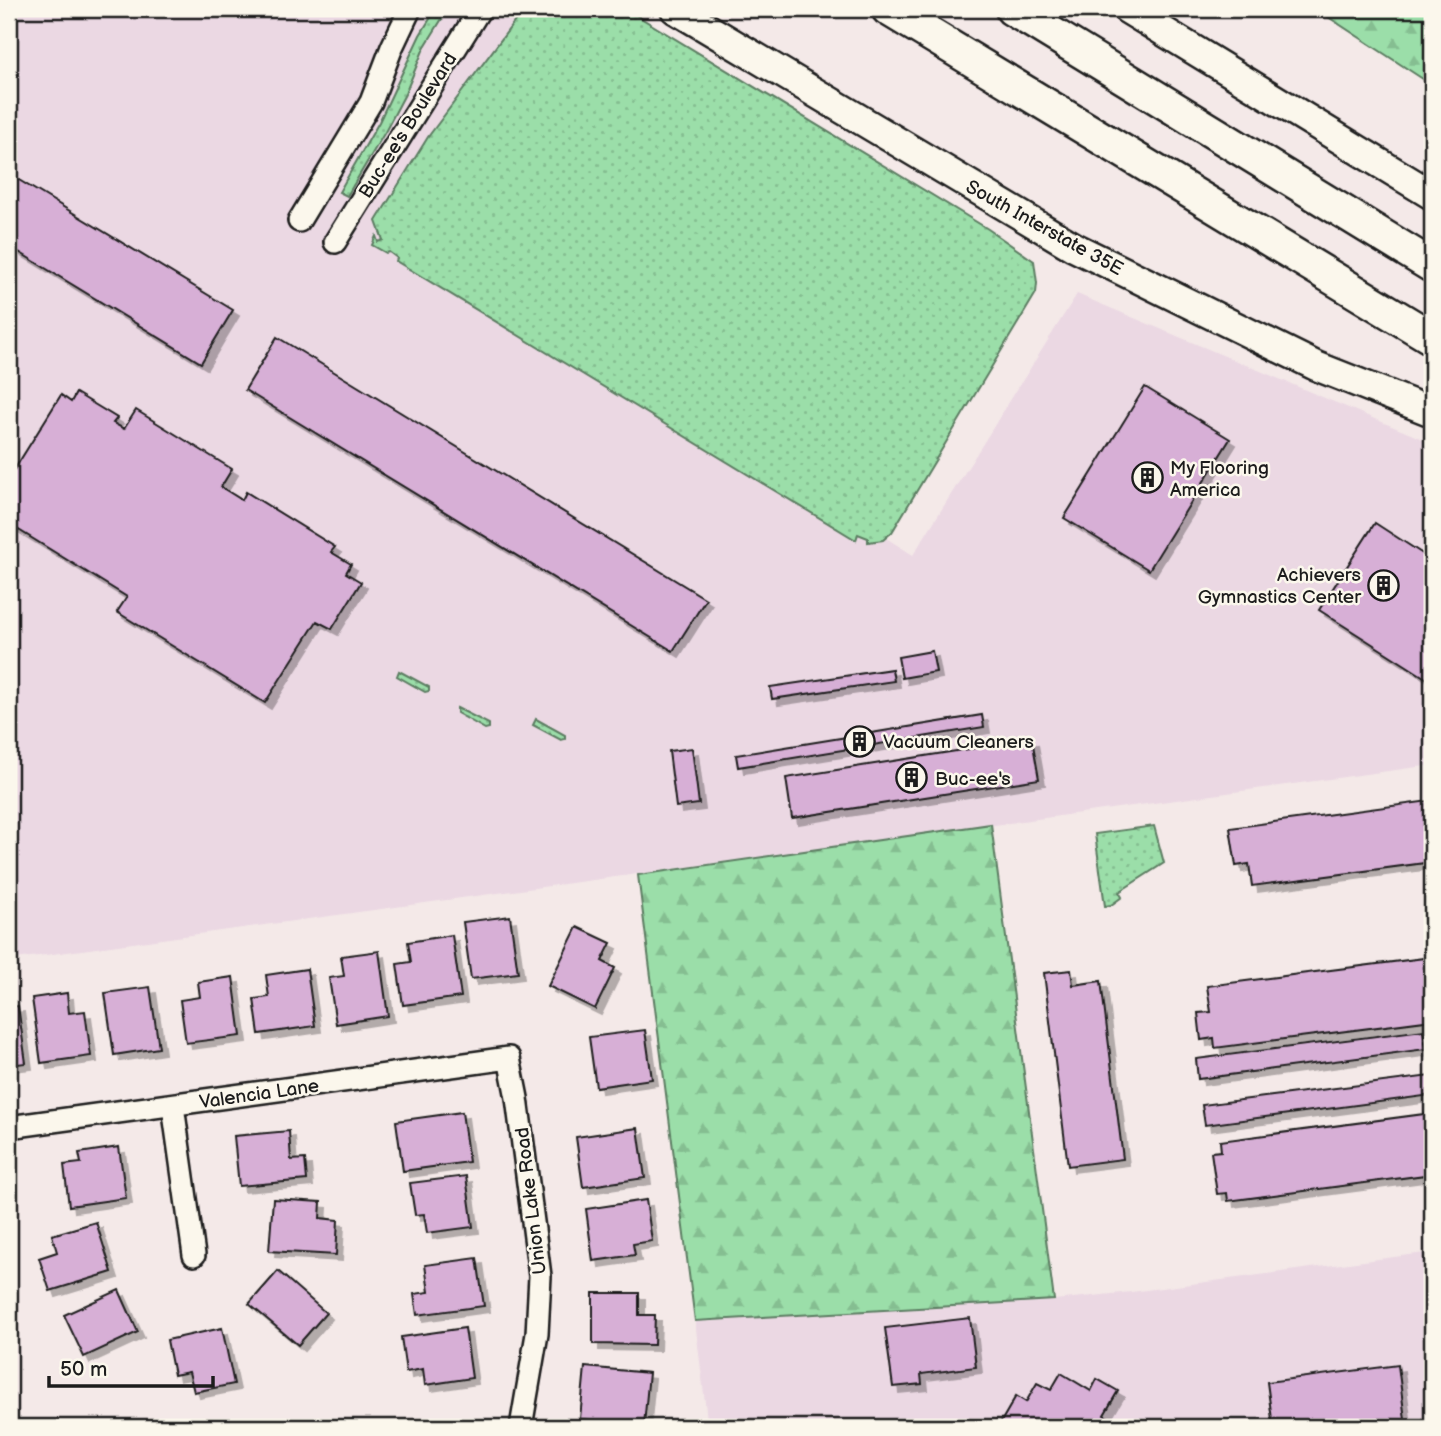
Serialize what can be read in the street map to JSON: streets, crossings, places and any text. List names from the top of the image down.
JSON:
{
  "streets": {
    "main road": ["South Interstate 35E"],
    "street": ["Buc-ee's Boulevard", "Valencia Lane", "Union Lake Road"]
  },
  "crossings": [
    ["Valencia Lane", "Union Lake Road"]
  ],
  "places": {
    "building": [
      "My Flooring America",
      "Achievers Gymnastics Center",
      "Vacuum Cleaners",
      "Buc-ee's"
    ]
  },
  "scale_bar": "50 m"
}
